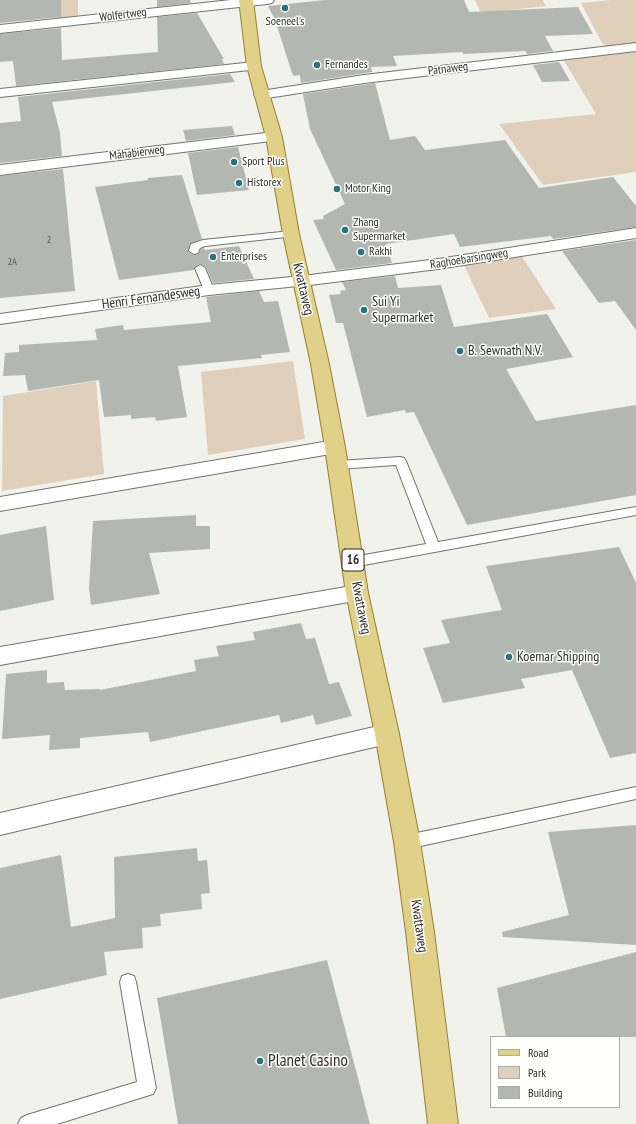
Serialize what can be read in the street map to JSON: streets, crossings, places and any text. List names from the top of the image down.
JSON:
{
  "streets": {
    "main road": ["Kwattaweg", "16"],
    "street": [
      "Wolfertweg",
      "Patnaweg",
      "Mahabierweg",
      "Raghoebarsingweg",
      "Henri Fernandesweg"
    ]
  },
  "crossings": [
    ["Wolfertweg", "Kwattaweg"],
    ["Patnaweg", "Kwattaweg"],
    ["Mahabierweg", "Kwattaweg"],
    ["Raghoebarsingweg", "Kwattaweg"],
    ["Raghoebarsingweg", "Henri Fernandesweg"],
    ["Kwattaweg", "Henri Fernandesweg"]
  ],
  "places": [
    "Soeneel's",
    "Fernandes",
    "Sport Plus",
    "Historex",
    "Motor King",
    "Zhang Supermarket",
    "Rakhi",
    "Enterprises",
    "Sui Yi Supermarket",
    "B. Sewnath N.V.",
    "Koemar Shipping",
    "Planet Casino"
  ],
  "house_numbers": ["2", "2A"],
  "legend": ["Road", "Park", "Building"]
}
